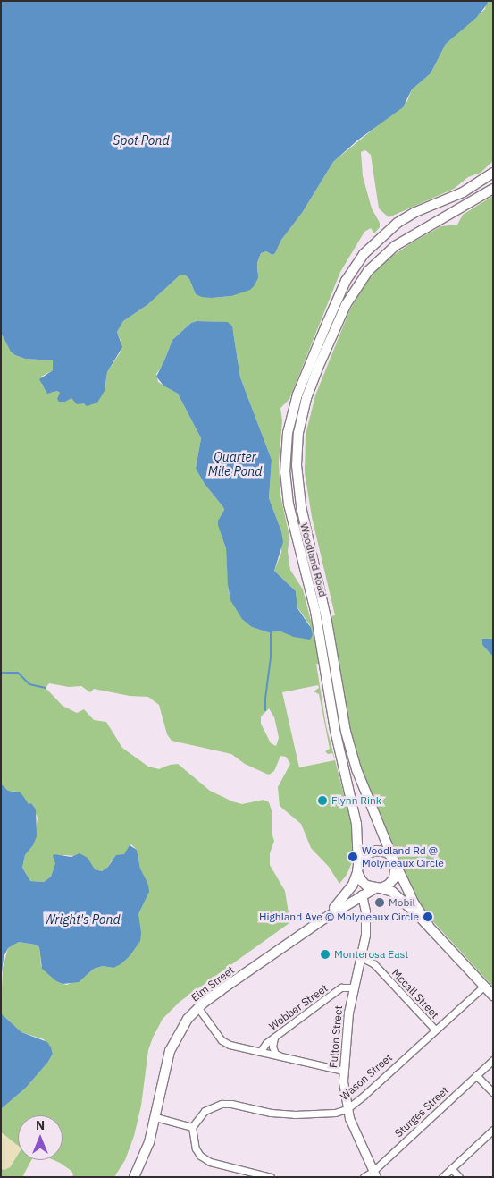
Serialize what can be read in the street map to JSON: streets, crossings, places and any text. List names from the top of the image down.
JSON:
{
  "streets": {
    "main road": ["Woodland Road", "Elm Street"],
    "street": [
      "Mccall Street",
      "Webber Street",
      "Fulton Street",
      "Wason Street",
      "Sturges Street"
    ]
  },
  "crossings": [
    ["Woodland Road", "Elm Street"],
    ["Elm Street", "Fulton Street"],
    ["Mccall Street", "Fulton Street"],
    ["Mccall Street", "Wason Street"],
    ["Webber Street", "Fulton Street"],
    ["Fulton Street", "Wason Street"],
    ["Fulton Street", "Sturges Street"]
  ],
  "water": ["Spot Pond", "Quarter Mile Pond", "Wright's Pond"],
  "places": [
    "Flynn Rink",
    "Woodland Rd @ Molyneaux Circle",
    "Mobil",
    "Highland Ave @ Molyneaux Circle",
    "Monterosa East"
  ],
  "north": "top"
}
